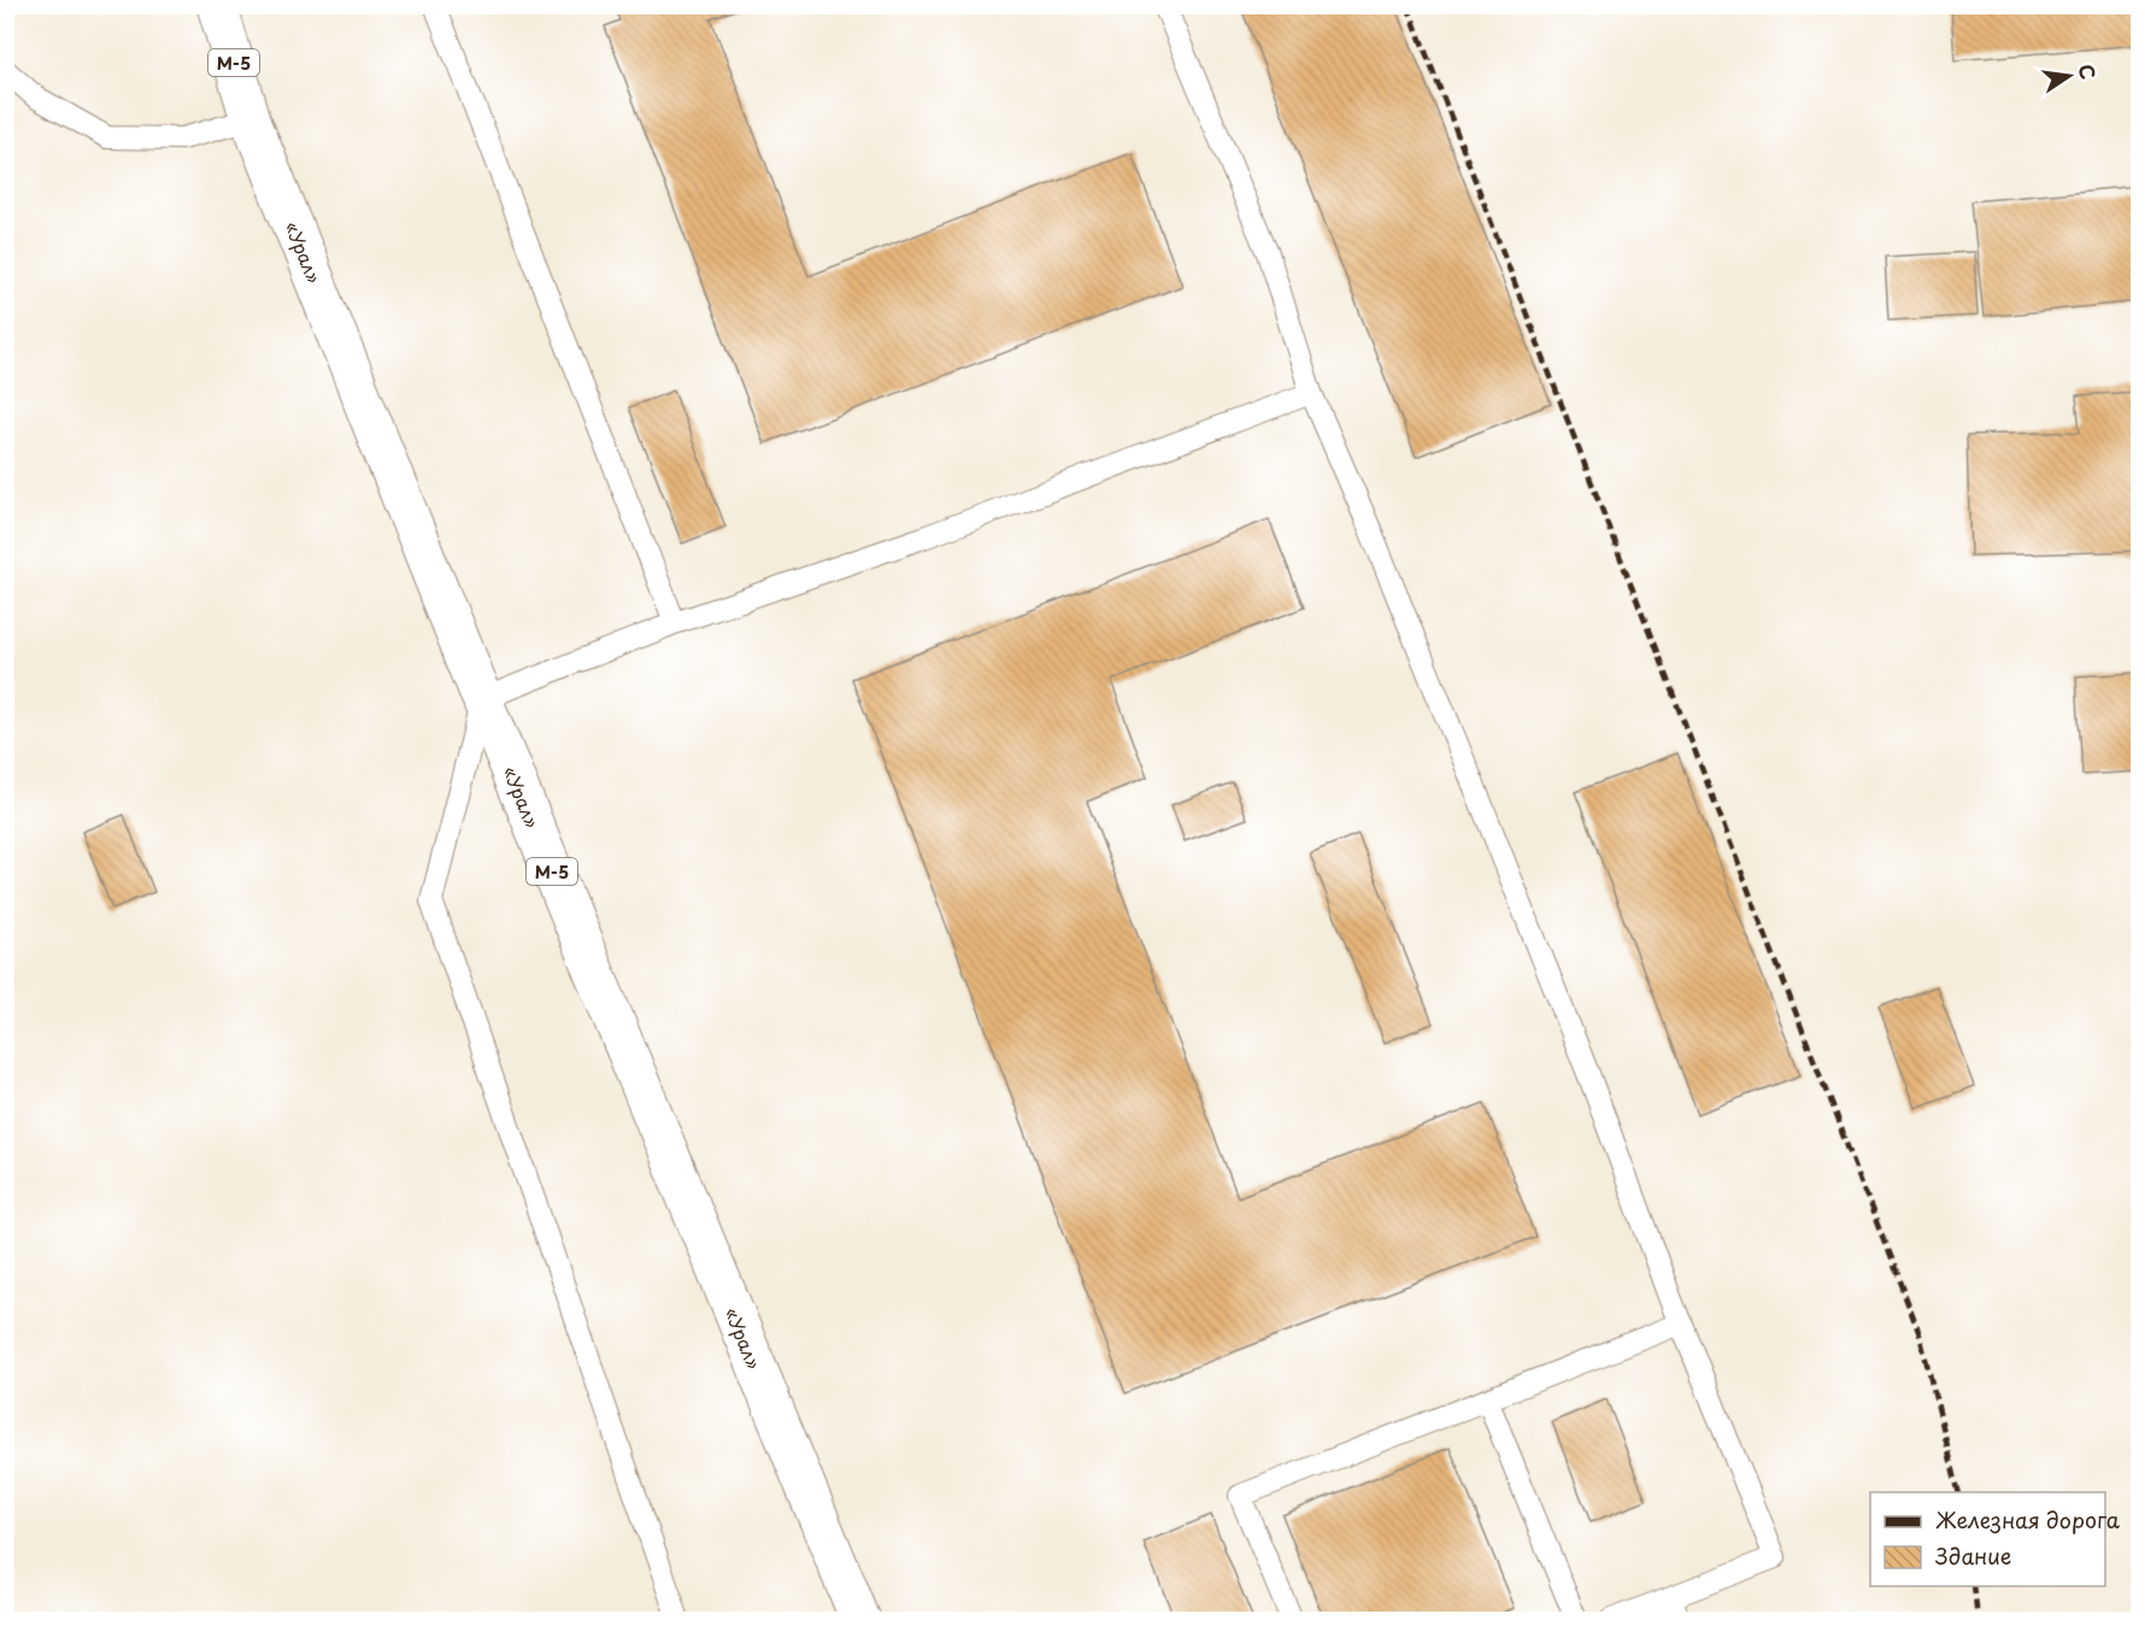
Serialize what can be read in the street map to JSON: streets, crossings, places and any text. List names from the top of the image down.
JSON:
{
  "streets": {
    "highway": ["М-5", "«Урал»"]
  },
  "legend": ["Железная дорога", "Здание"],
  "north": "right"
}
